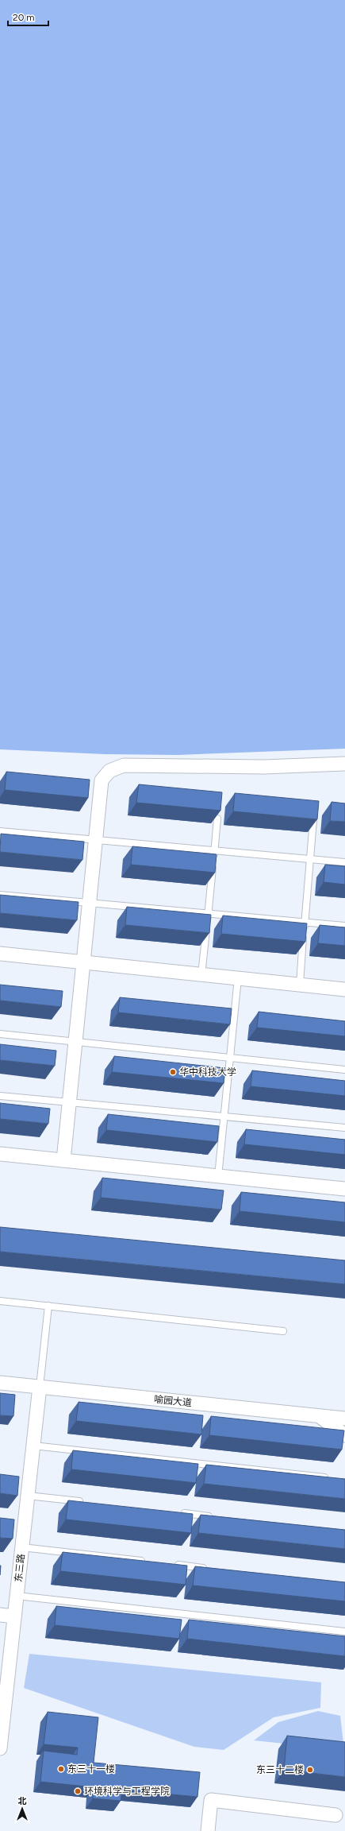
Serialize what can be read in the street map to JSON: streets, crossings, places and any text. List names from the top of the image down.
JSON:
{
  "streets": {
    "street": ["喻园大道", "东三路"]
  },
  "crossings": [
    ["喻园大道", "东三路"]
  ],
  "places": [
    "华中科技大学",
    "东三十一楼",
    "东三十二楼",
    "环境科学与工程学院"
  ],
  "scale_bar": "20 m",
  "north": "top"
}
